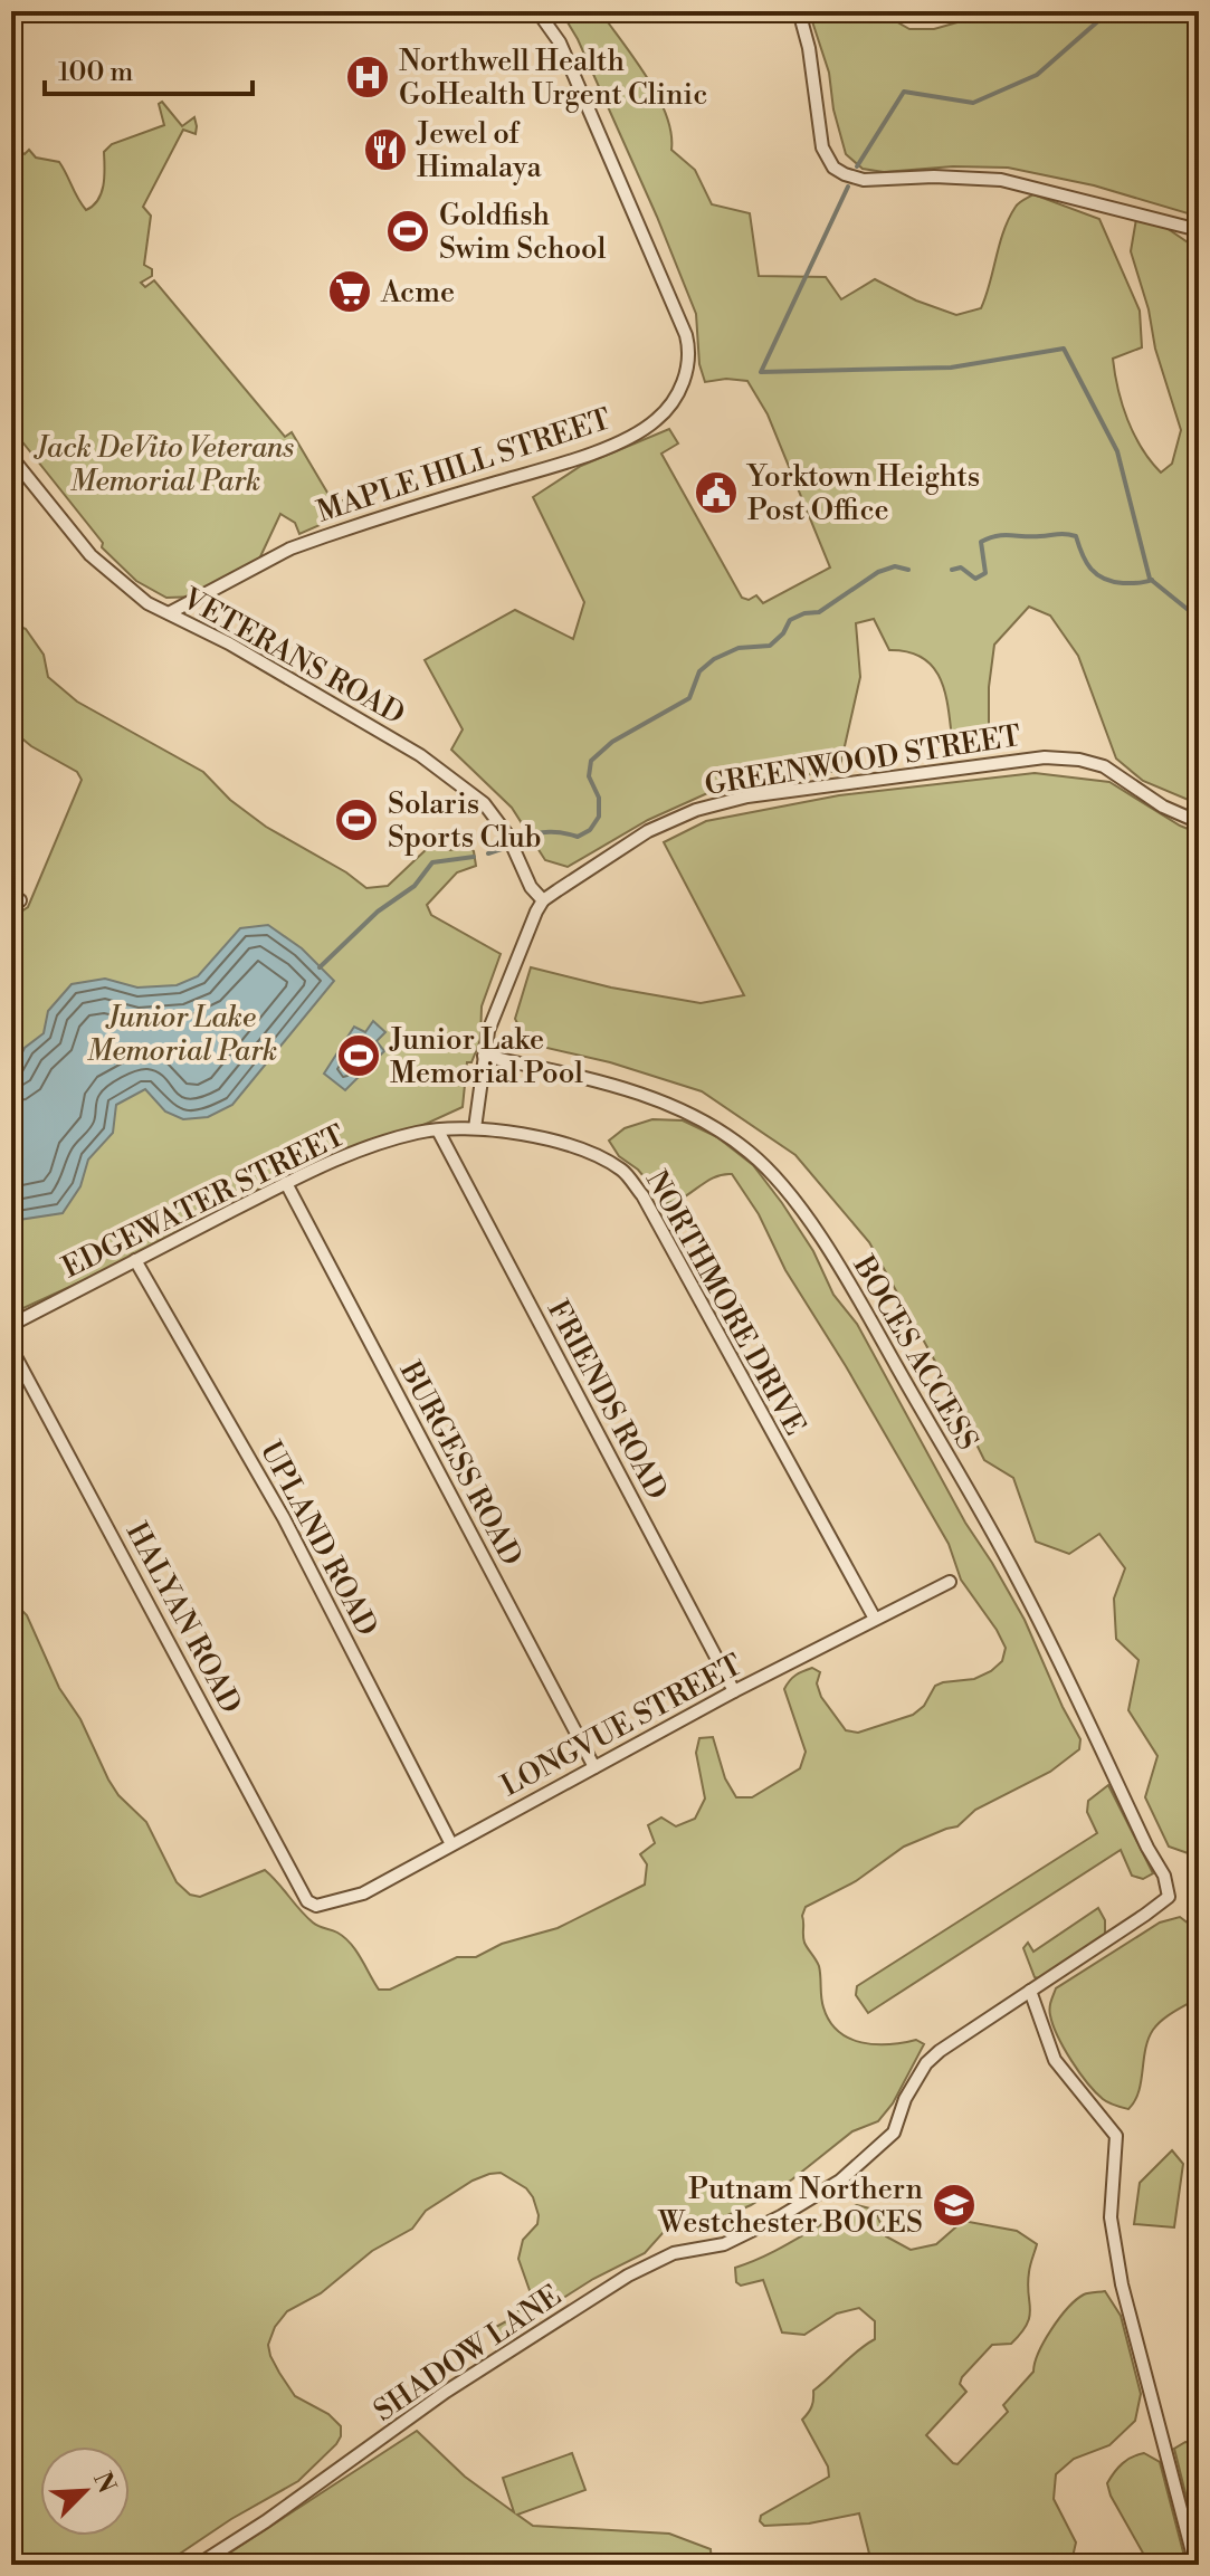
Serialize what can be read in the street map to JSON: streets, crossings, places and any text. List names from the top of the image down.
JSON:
{
  "streets": {
    "street": [
      "MAPLE HILL STREET",
      "VETERANS ROAD",
      "GREENWOOD STREET",
      "EDGEWATER STREET",
      "NORTHMORE DRIVE",
      "BOCES ACCESS",
      "FRIENDS ROAD",
      "BURGESS ROAD",
      "UPLAND ROAD",
      "HALYAN ROAD",
      "LONGVUE STREET",
      "SHADOW LANE"
    ]
  },
  "crossings": [
    ["MAPLE HILL STREET", "VETERANS ROAD"],
    ["VETERANS ROAD", "GREENWOOD STREET"],
    ["EDGEWATER STREET", "NORTHMORE DRIVE"],
    ["EDGEWATER STREET", "FRIENDS ROAD"],
    ["EDGEWATER STREET", "BURGESS ROAD"],
    ["EDGEWATER STREET", "UPLAND ROAD"],
    ["NORTHMORE DRIVE", "LONGVUE STREET"],
    ["BOCES ACCESS", "SHADOW LANE"],
    ["FRIENDS ROAD", "LONGVUE STREET"],
    ["BURGESS ROAD", "LONGVUE STREET"],
    ["UPLAND ROAD", "LONGVUE STREET"],
    ["HALYAN ROAD", "LONGVUE STREET"]
  ],
  "parks": ["Jack DeVito Veterans Memorial Park", "Junior Lake Memorial Park"],
  "places": {
    "hospital": ["Northwell Health GoHealth Urgent Clinic"],
    "restaurant": ["Jewel of Himalaya"],
    "sports": ["Goldfish Swim School", "Solaris Sports Club", "Junior Lake Memorial Pool"],
    "supermarket": ["Acme"],
    "public building": ["Yorktown Heights Post Office"],
    "school or university": ["Putnam Northern Westchester BOCES"]
  },
  "scale_bar": "100 m",
  "north": "top right"
}
